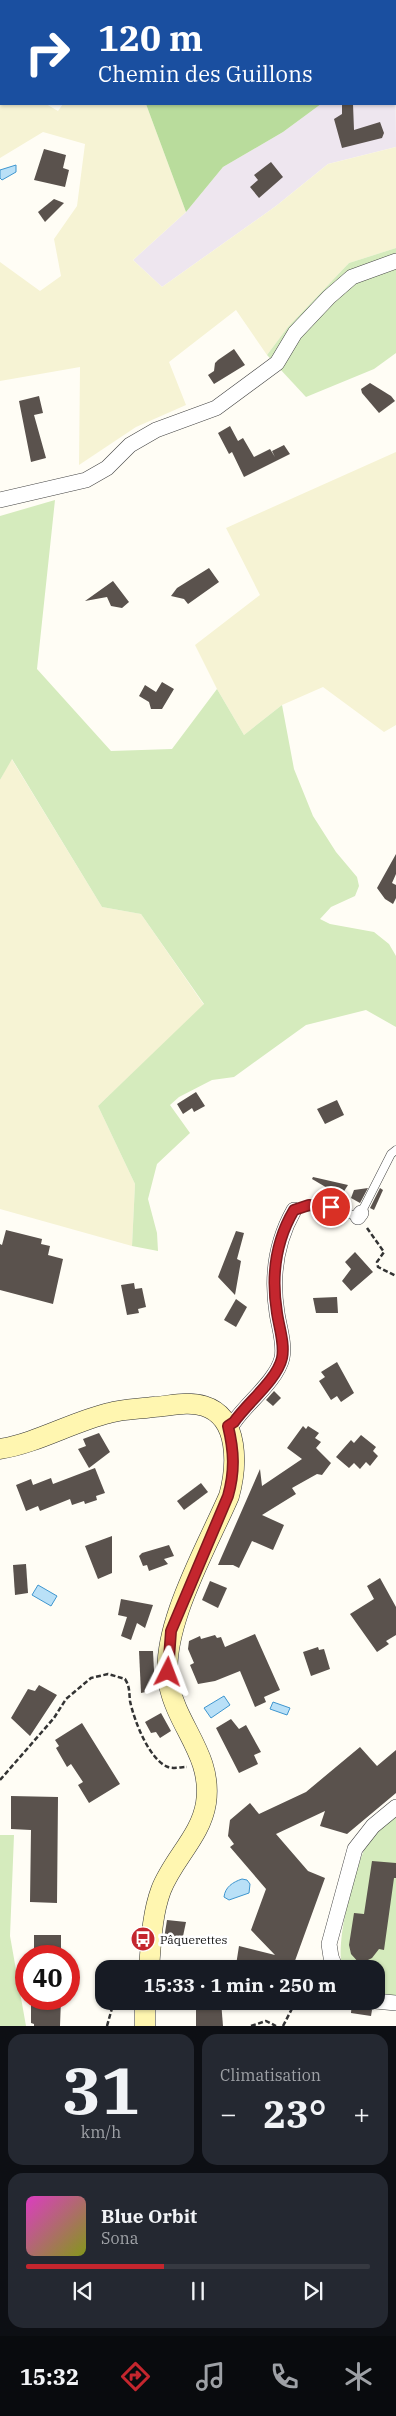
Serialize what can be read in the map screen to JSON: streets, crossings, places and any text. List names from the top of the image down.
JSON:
{
  "places": {
    "bus stop": ["Pâquerettes"]
  },
  "page": {
    "turn": ["120 m", "Chemin des Guillons"],
    "limit": "40",
    "trip": "15:33 · 1 min · 250 m",
    "tile": [
      ["31", "km/h"],
      "Climatisation"
    ],
    "heat": ["−", "23°", "+"],
    "song": ["Blue Orbit", "Sona"],
    "tabs": "15:32"
  }
}
